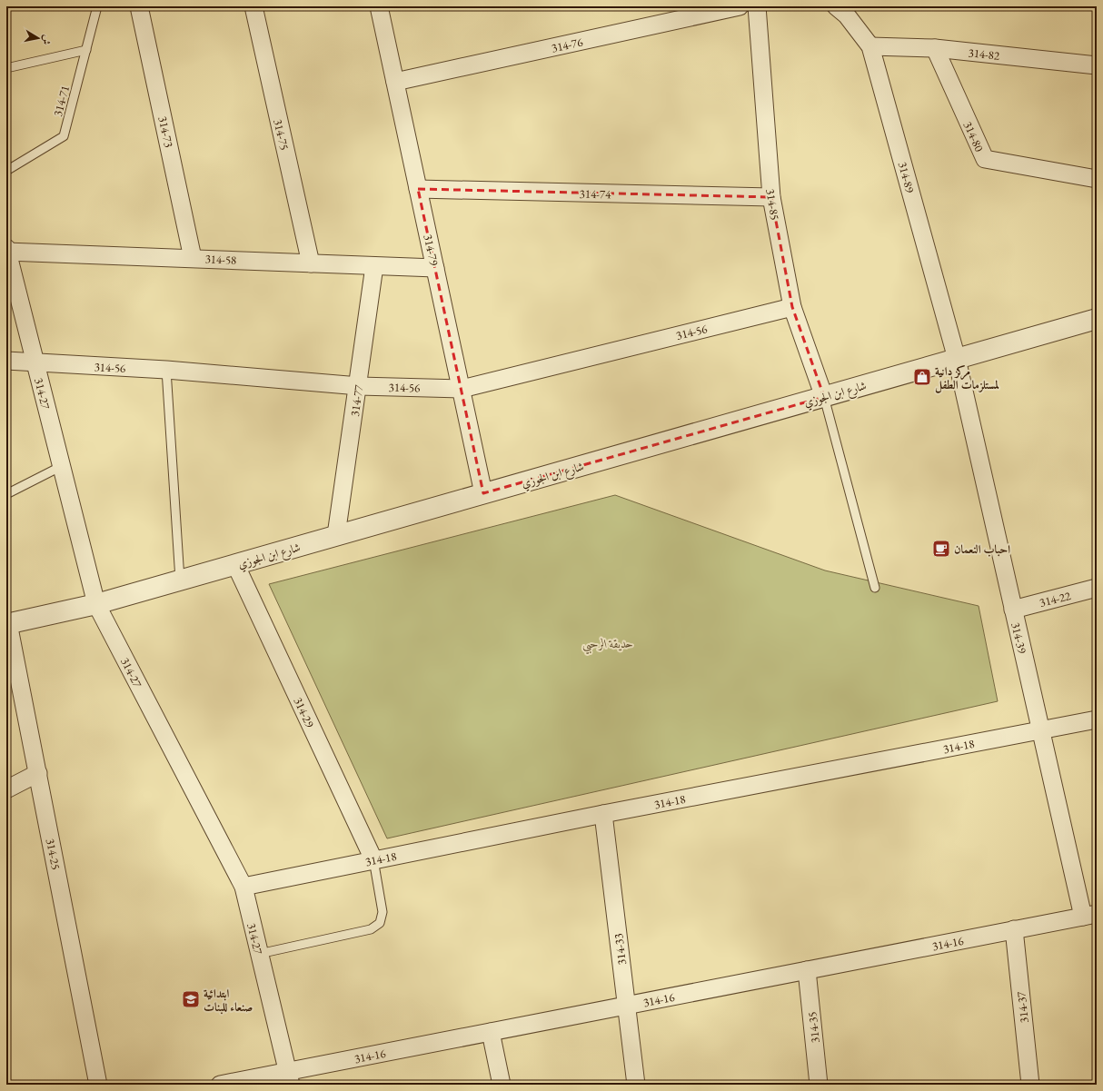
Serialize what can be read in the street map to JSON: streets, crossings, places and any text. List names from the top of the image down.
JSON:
{
  "streets": {
    "street": [
      "314-76",
      "314-82",
      "314-73",
      "314-75",
      "314-80",
      "314-89",
      "314-74",
      "314-85",
      "314-79",
      "314-58",
      "314-56",
      "314-27",
      "شارع ابن الجوزي",
      "314-77",
      "314-22",
      "314-39",
      "314-29",
      "314-18",
      "314-25",
      "314-16",
      "314-33",
      "314-37",
      "314-35"
    ],
    "lane": ["314-71"]
  },
  "crossings": [
    ["314-76", "314-79"],
    ["314-82", "314-80"],
    ["314-82", "314-89"],
    ["314-73", "314-58"],
    ["314-75", "314-58"],
    ["314-89", "شارع ابن الجوزي"],
    ["314-89", "314-39"],
    ["314-74", "314-85"],
    ["314-74", "314-79"],
    ["314-85", "314-56"],
    ["314-85", "شارع ابن الجوزي"],
    ["314-79", "314-58"],
    ["314-79", "314-56"],
    ["314-79", "شارع ابن الجوزي"],
    ["314-58", "314-27"],
    ["314-58", "314-77"],
    ["314-56", "314-27"],
    ["314-56", "314-77"],
    ["314-27", "شارع ابن الجوزي"],
    ["314-27", "314-18"],
    ["314-27", "314-16"],
    ["شارع ابن الجوزي", "314-77"],
    ["شارع ابن الجوزي", "314-39"],
    ["شارع ابن الجوزي", "314-29"],
    ["شارع ابن الجوزي", "314-25"],
    ["314-22", "314-39"],
    ["314-39", "314-18"],
    ["314-39", "314-16"],
    ["314-29", "314-18"],
    ["314-18", "314-33"],
    ["314-16", "314-33"],
    ["314-16", "314-37"],
    ["314-16", "314-35"]
  ],
  "parks": ["حديقة الرحبي"],
  "places": {
    "shop": ["مركز دانية لمستلزمات الطفل"],
    "cafe": ["احباب النعمان"],
    "school or university": ["ابتدائية صنعاء للبنات"]
  },
  "north": "right"
}
